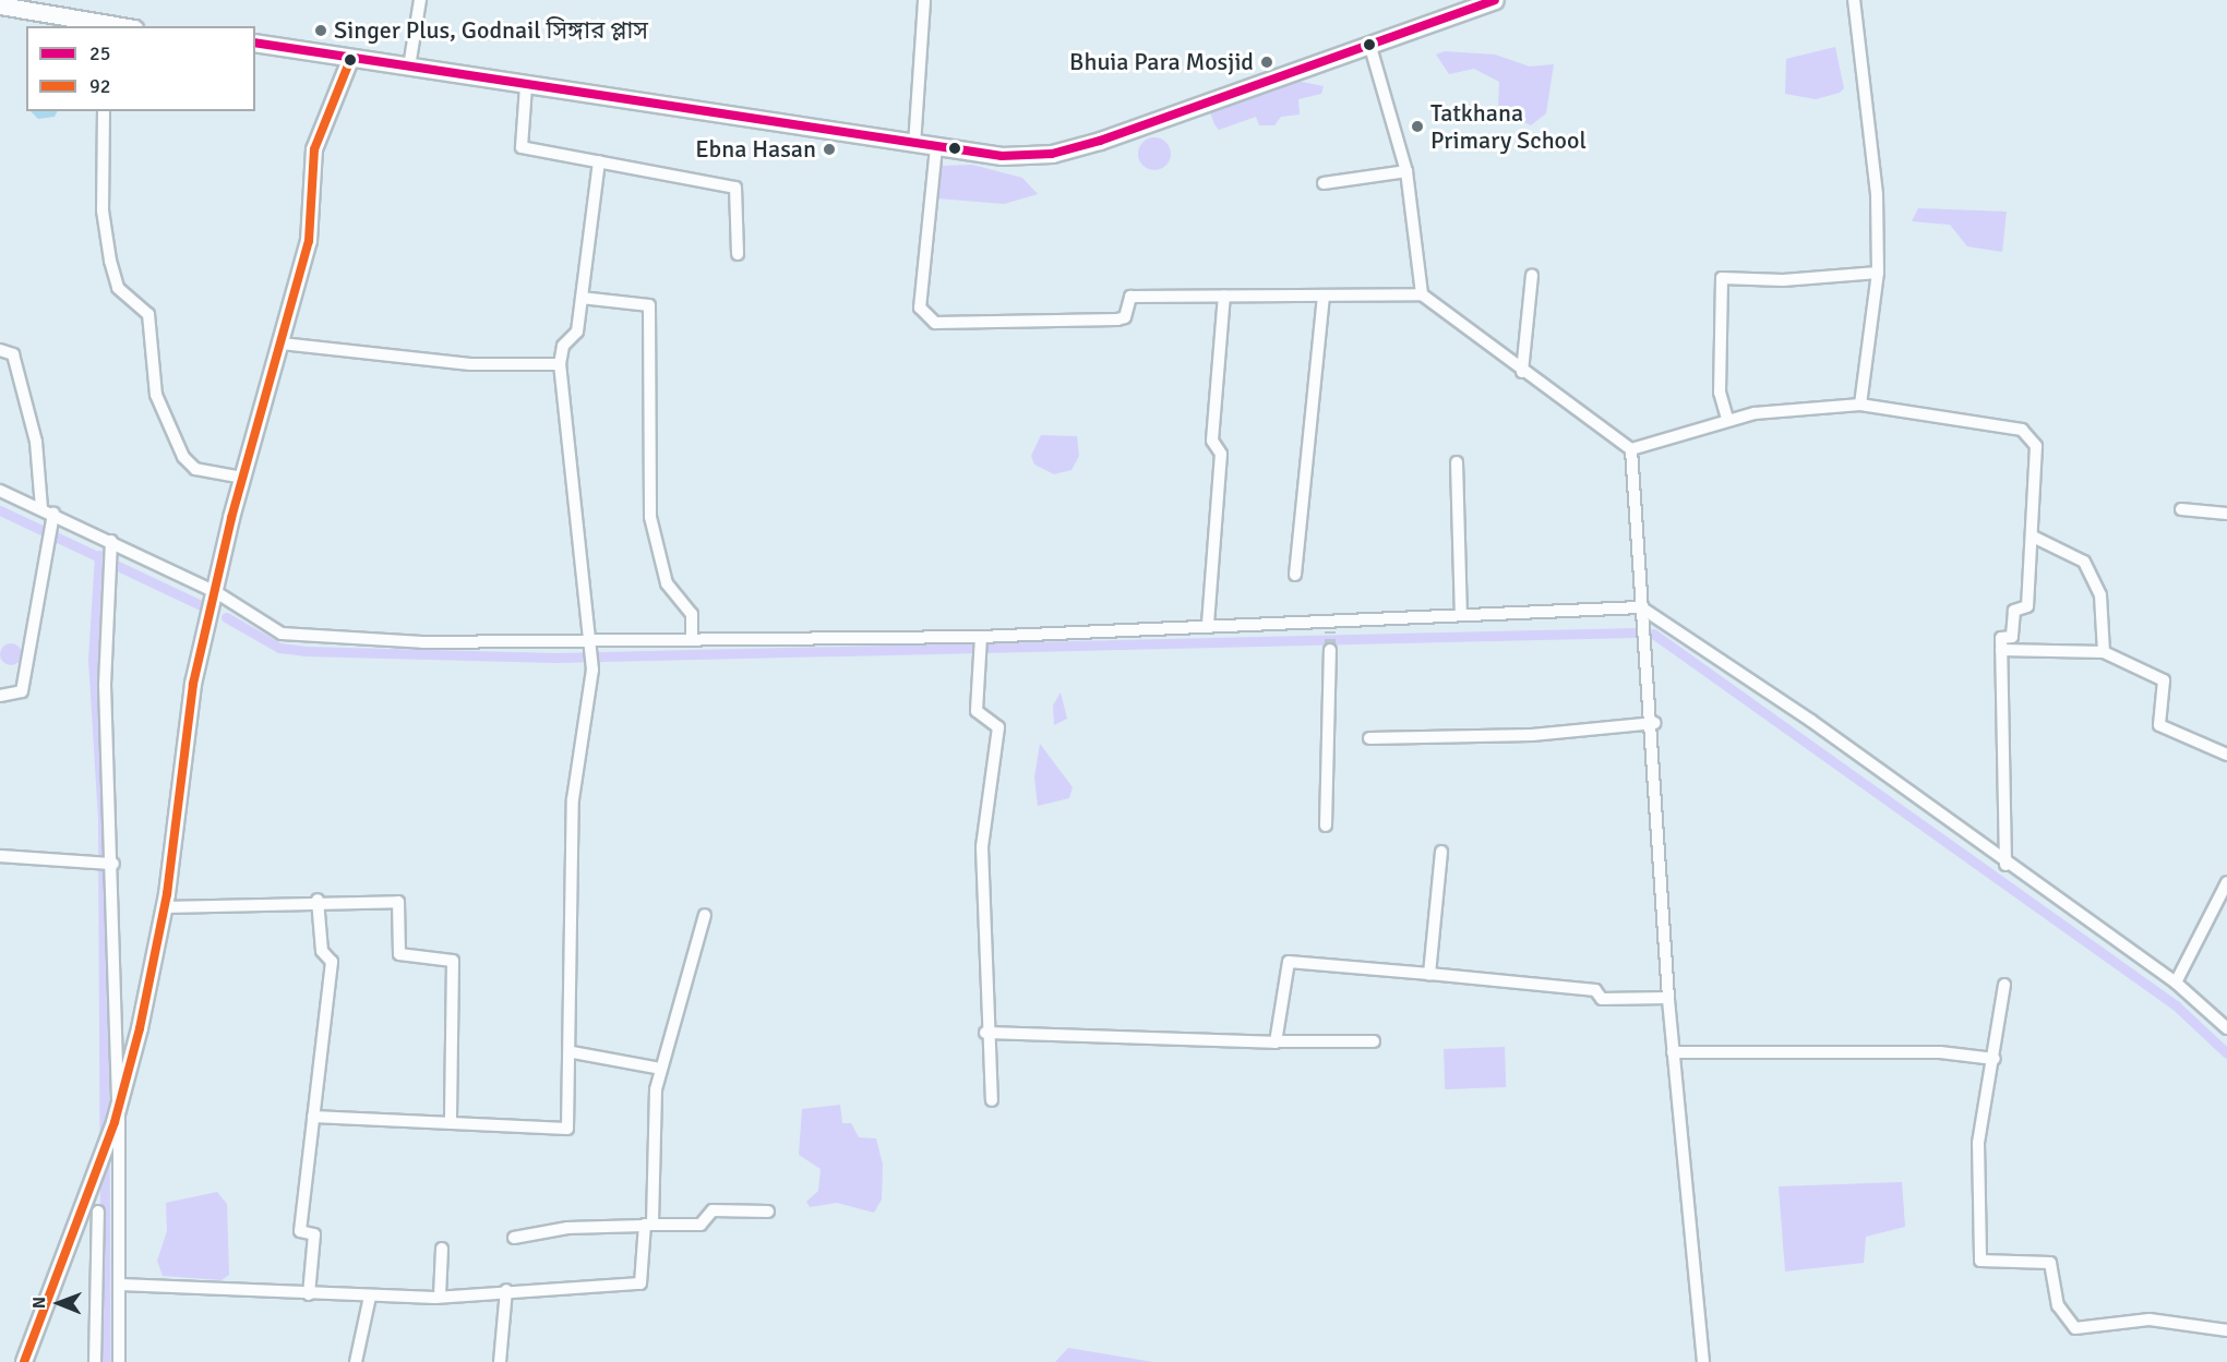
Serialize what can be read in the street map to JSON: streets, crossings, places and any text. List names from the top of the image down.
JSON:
{
  "places": [
    "Singer Plus, Godnail সিঙ্গার প্লাস",
    "Bhuia Para Mosjid",
    "Tatkhana Primary School",
    "Ebna Hasan"
  ],
  "lines": ["transit line 25", "transit line 92"],
  "legend": ["25", "92"],
  "north": "left"
}
